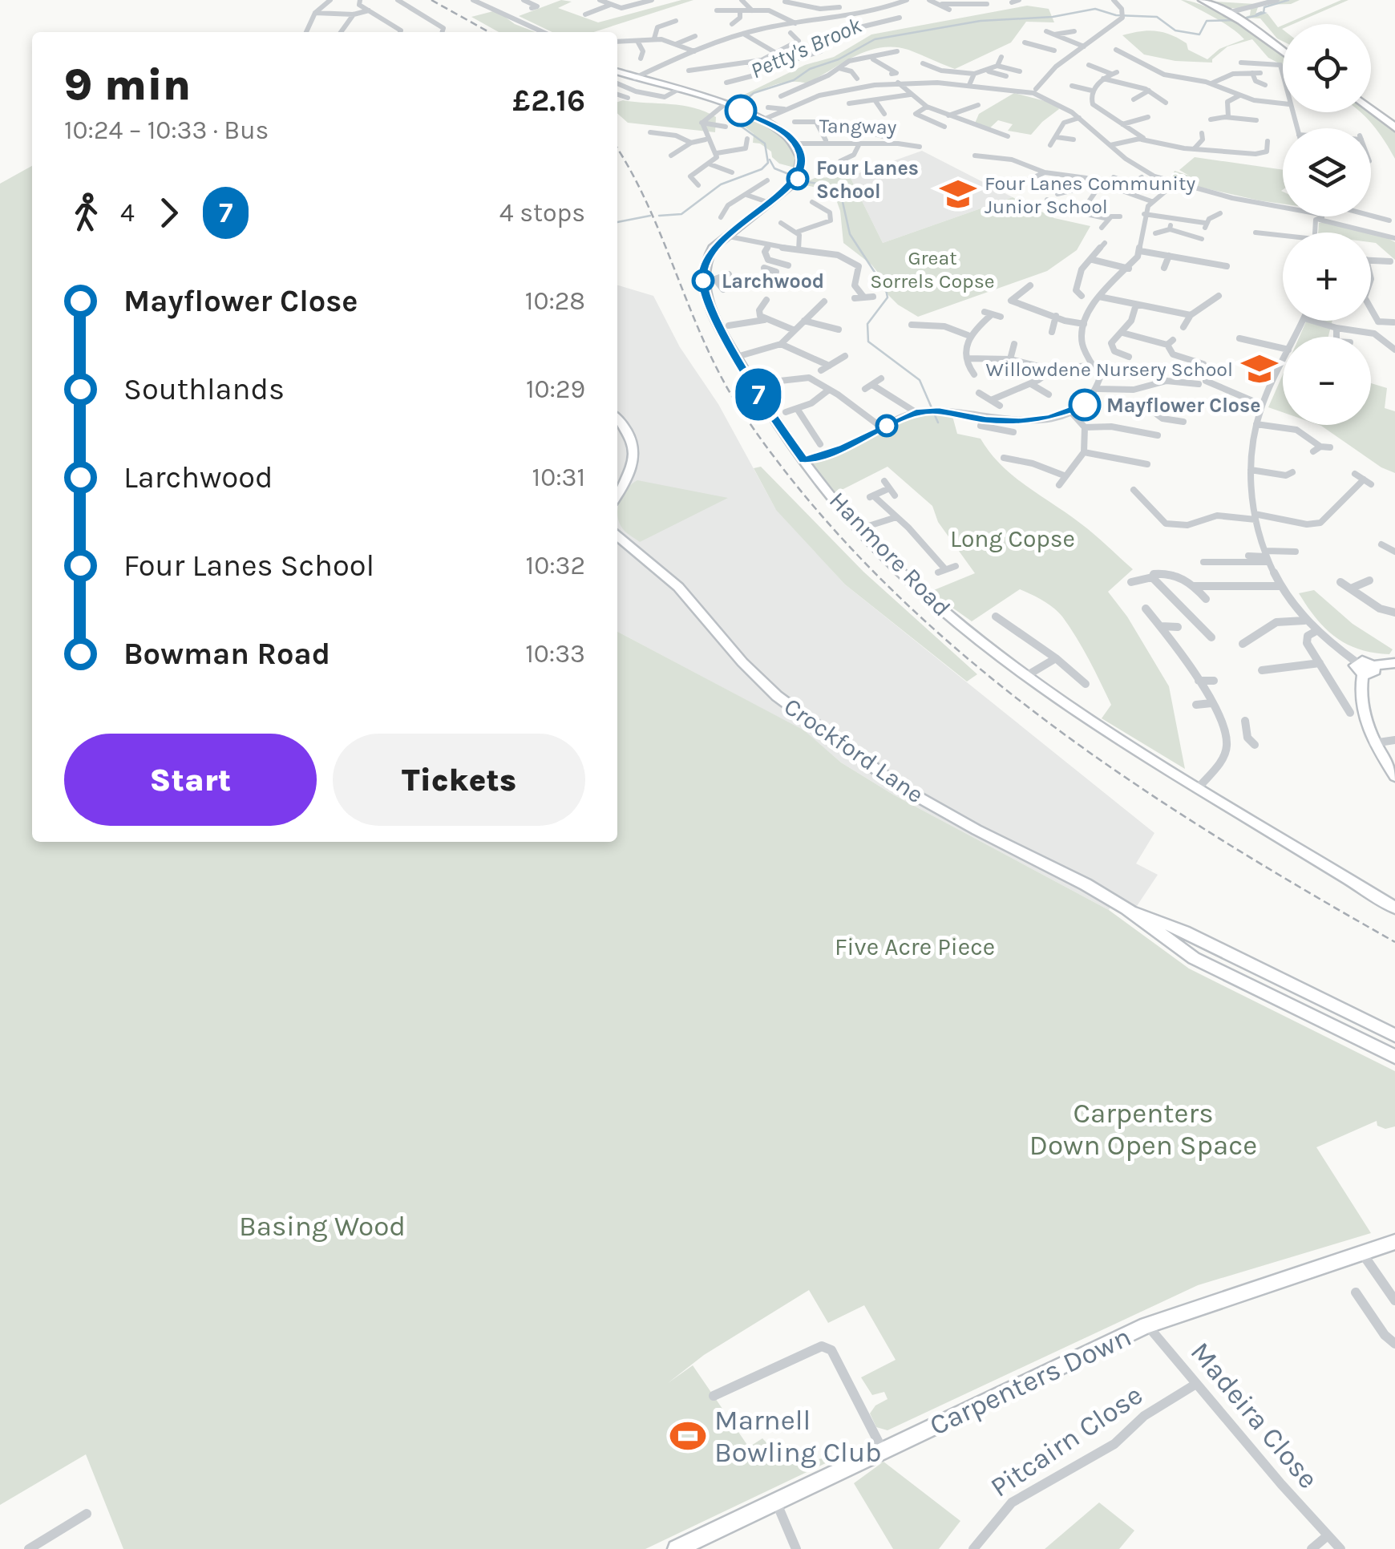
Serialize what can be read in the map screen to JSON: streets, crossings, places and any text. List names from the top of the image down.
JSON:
{
  "streets": {
    "street": [
      "Tangway",
      "Hanmore Road",
      "Crockford Lane",
      "Carpenters Down",
      "Madeira Close",
      "Pitcairn Close"
    ]
  },
  "crossings": [
    ["Carpenters Down", "Madeira Close"],
    ["Madeira Close", "Pitcairn Close"]
  ],
  "water": ["Petty's Brook"],
  "parks": [
    "Great Sorrels Copse",
    "Long Copse",
    "Five Acre Piece",
    "Carpenters Down Open Space",
    "Basing Wood"
  ],
  "places": {
    "other": ["Four Lanes School", "Larchwood", "Mayflower Close"],
    "school or university": ["Four Lanes Community Junior School", "Willowdene Nursery School"],
    "sports": ["Marnell Bowling Club"]
  },
  "lines": ["bus line 7"],
  "page": {
    "on_map": "7",
    "map_buttons": ["+", "−"],
    "heading": ["9 min", "10:24 – 10:33 · Bus", "£2.16"],
    "legs": ["4", "7", "4 stops"],
    "list": [
      {
        "name": "Mayflower Close",
        "value": "10:28"
      },
      {
        "name": "Southlands",
        "value": "10:29"
      },
      {
        "name": "Larchwood",
        "value": "10:31"
      },
      {
        "name": "Four Lanes School",
        "value": "10:32"
      },
      {
        "name": "Bowman Road",
        "value": "10:33"
      }
    ],
    "buttons": ["Start", "Tickets"]
  }
}
